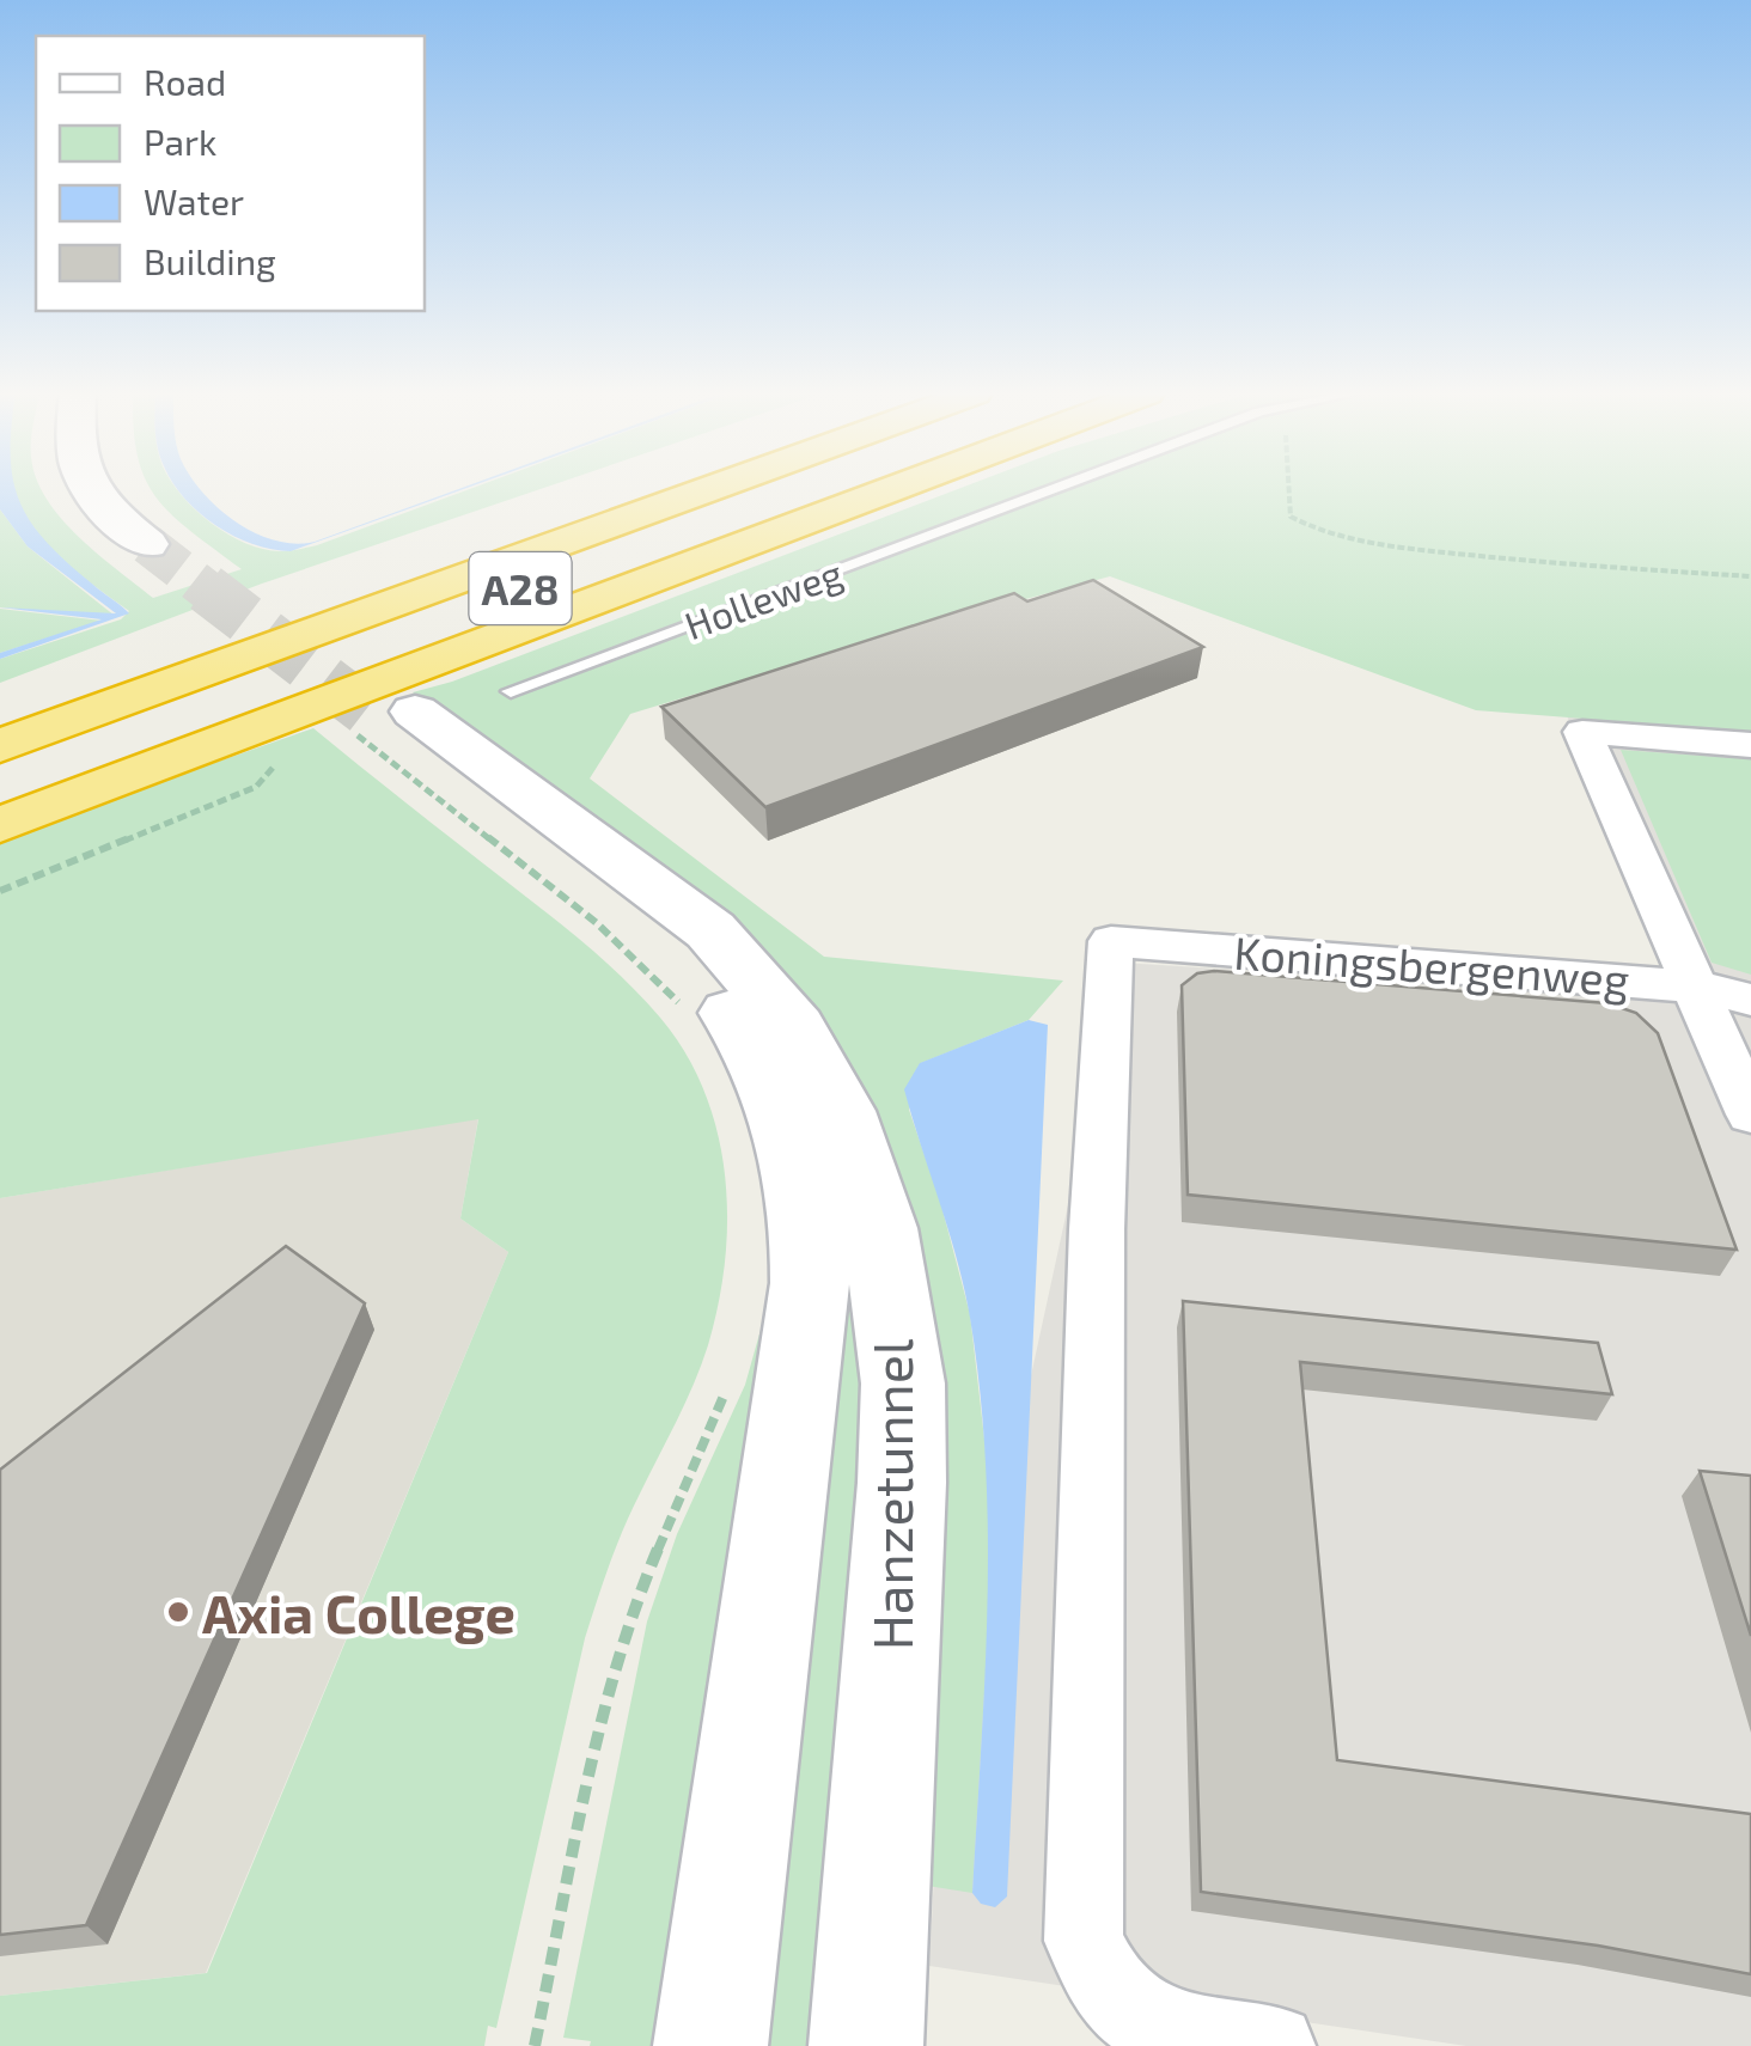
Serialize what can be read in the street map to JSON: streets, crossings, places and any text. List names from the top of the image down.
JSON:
{
  "streets": {
    "highway": ["A28"],
    "main road": ["Hanzetunnel"],
    "street": ["Koningsbergenweg"],
    "lane": ["Holleweg"]
  },
  "places": ["Axia College"],
  "legend": [
    "Road",
    "Park",
    "Water",
    "Building"
  ]
}
